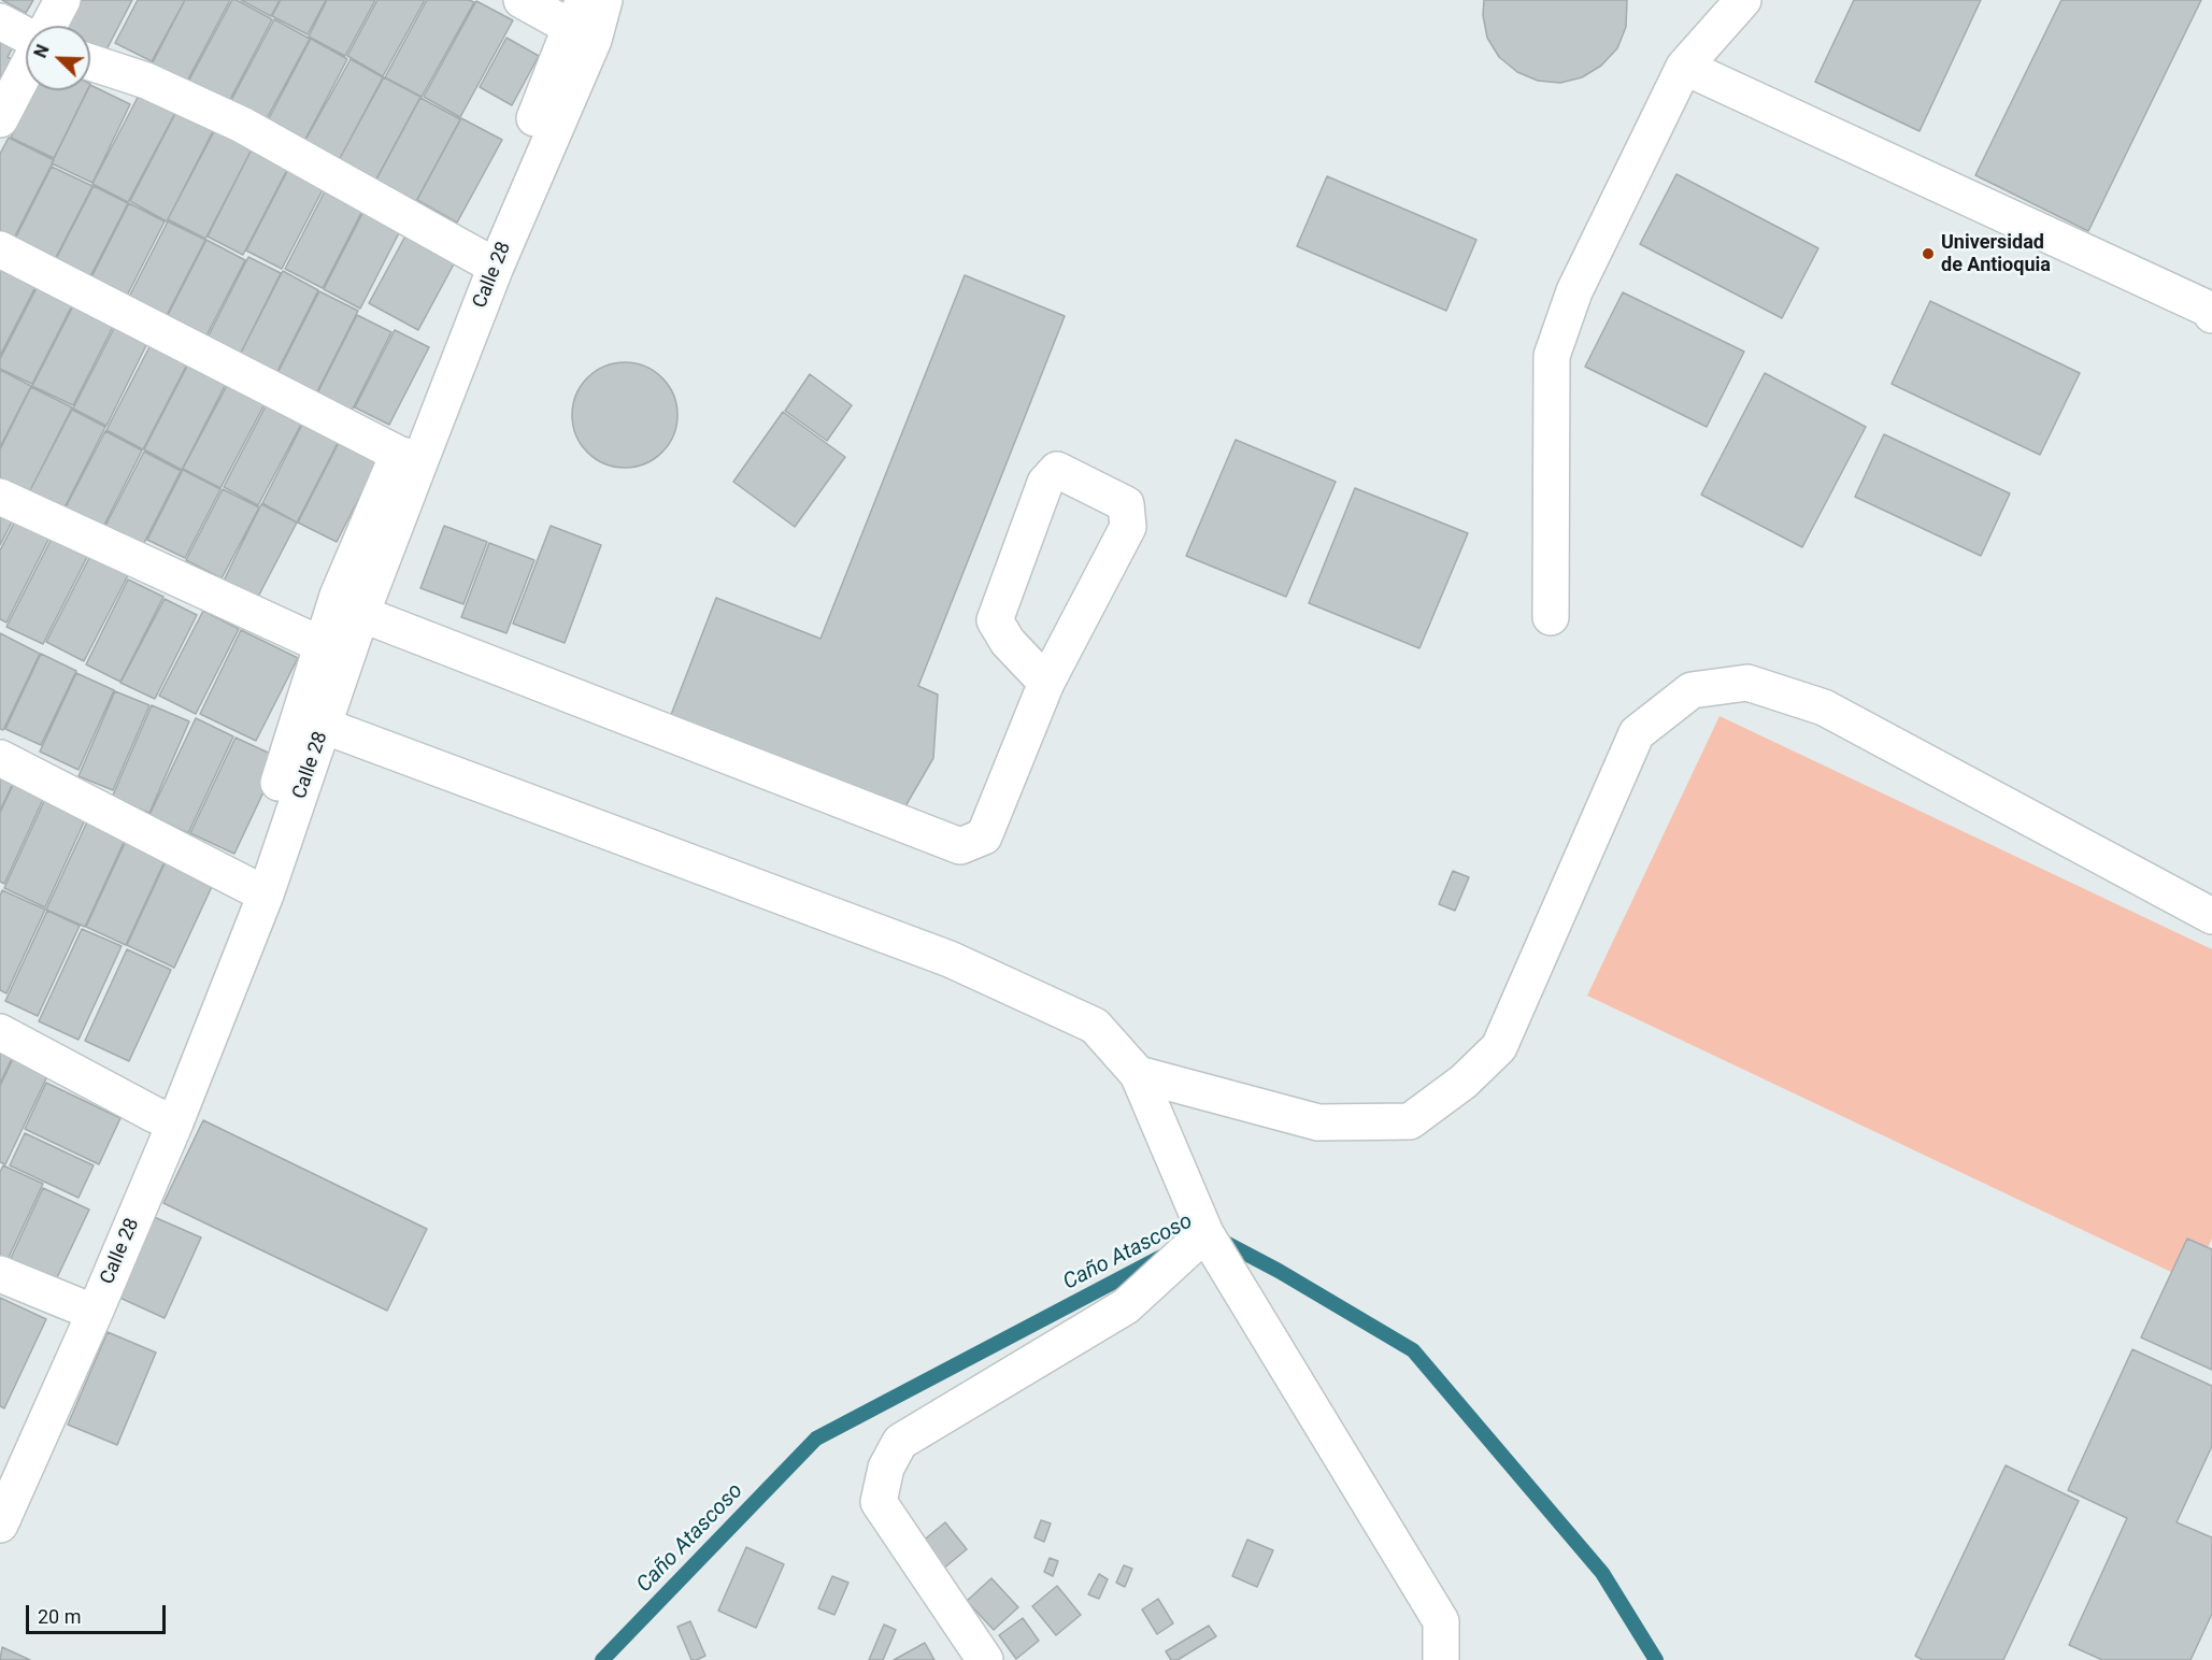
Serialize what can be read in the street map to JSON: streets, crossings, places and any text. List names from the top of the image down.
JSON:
{
  "streets": {
    "street": ["Calle 28"]
  },
  "water": ["Caño Atascoso"],
  "places": ["Universidad de Antioquia"],
  "scale_bar": "20 m",
  "north": "top left"
}
